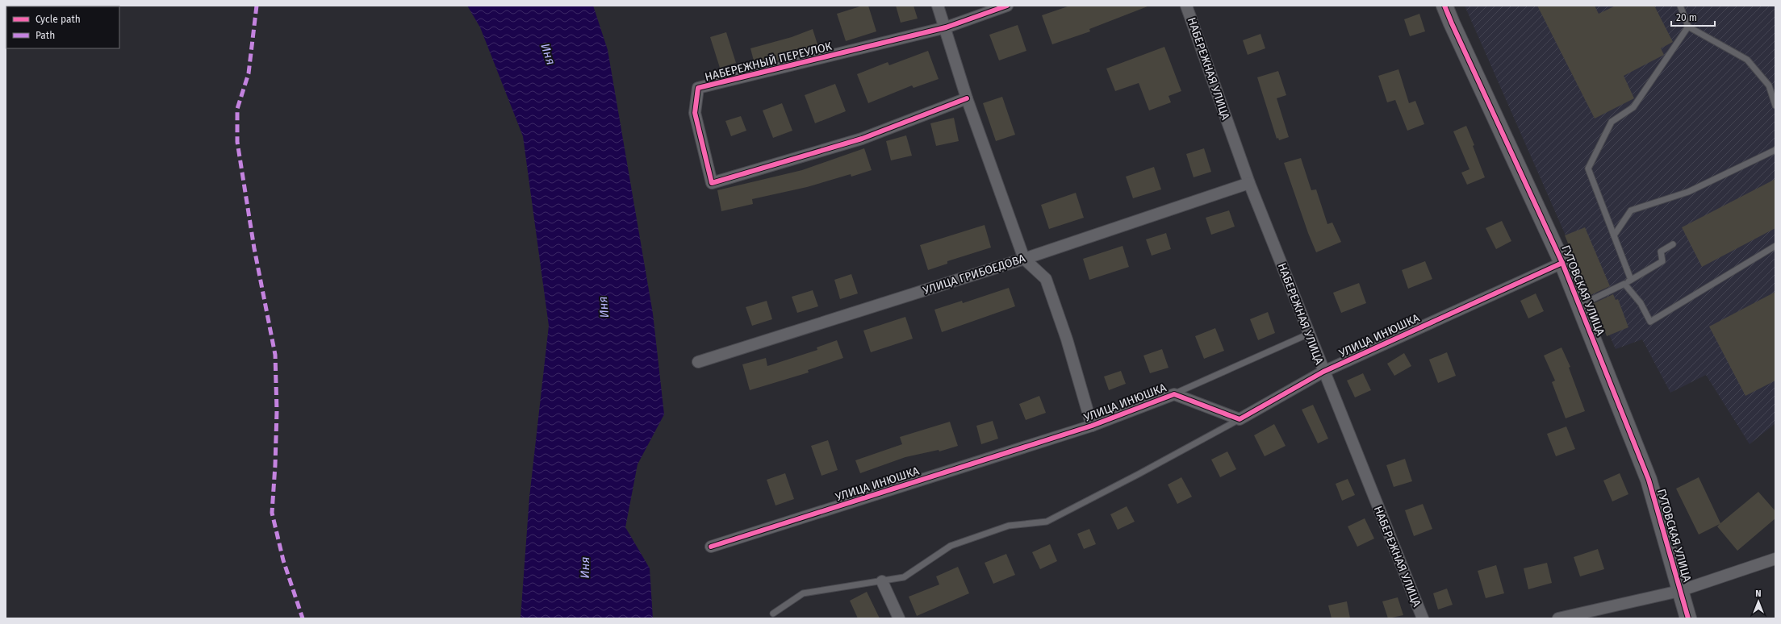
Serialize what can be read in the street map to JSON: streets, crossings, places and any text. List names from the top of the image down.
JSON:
{
  "streets": {
    "street": [
      "НАБЕРЕЖНЫЙ ПЕРЕУЛОК",
      "НАБЕРЕЖНАЯ УЛИЦА",
      "УЛИЦА ГРИБОЕДОВА",
      "ГУТОВСКАЯ УЛИЦА",
      "УЛИЦА ИНЮШКА"
    ]
  },
  "crossings": [
    ["НАБЕРЕЖНАЯ УЛИЦА", "УЛИЦА ГРИБОЕДОВА"],
    ["НАБЕРЕЖНАЯ УЛИЦА", "УЛИЦА ИНЮШКА"],
    ["ГУТОВСКАЯ УЛИЦА", "УЛИЦА ИНЮШКА"]
  ],
  "water": ["Иня"],
  "legend": ["Cycle path", "Path"],
  "scale_bar": "20 m",
  "north": "top"
}
